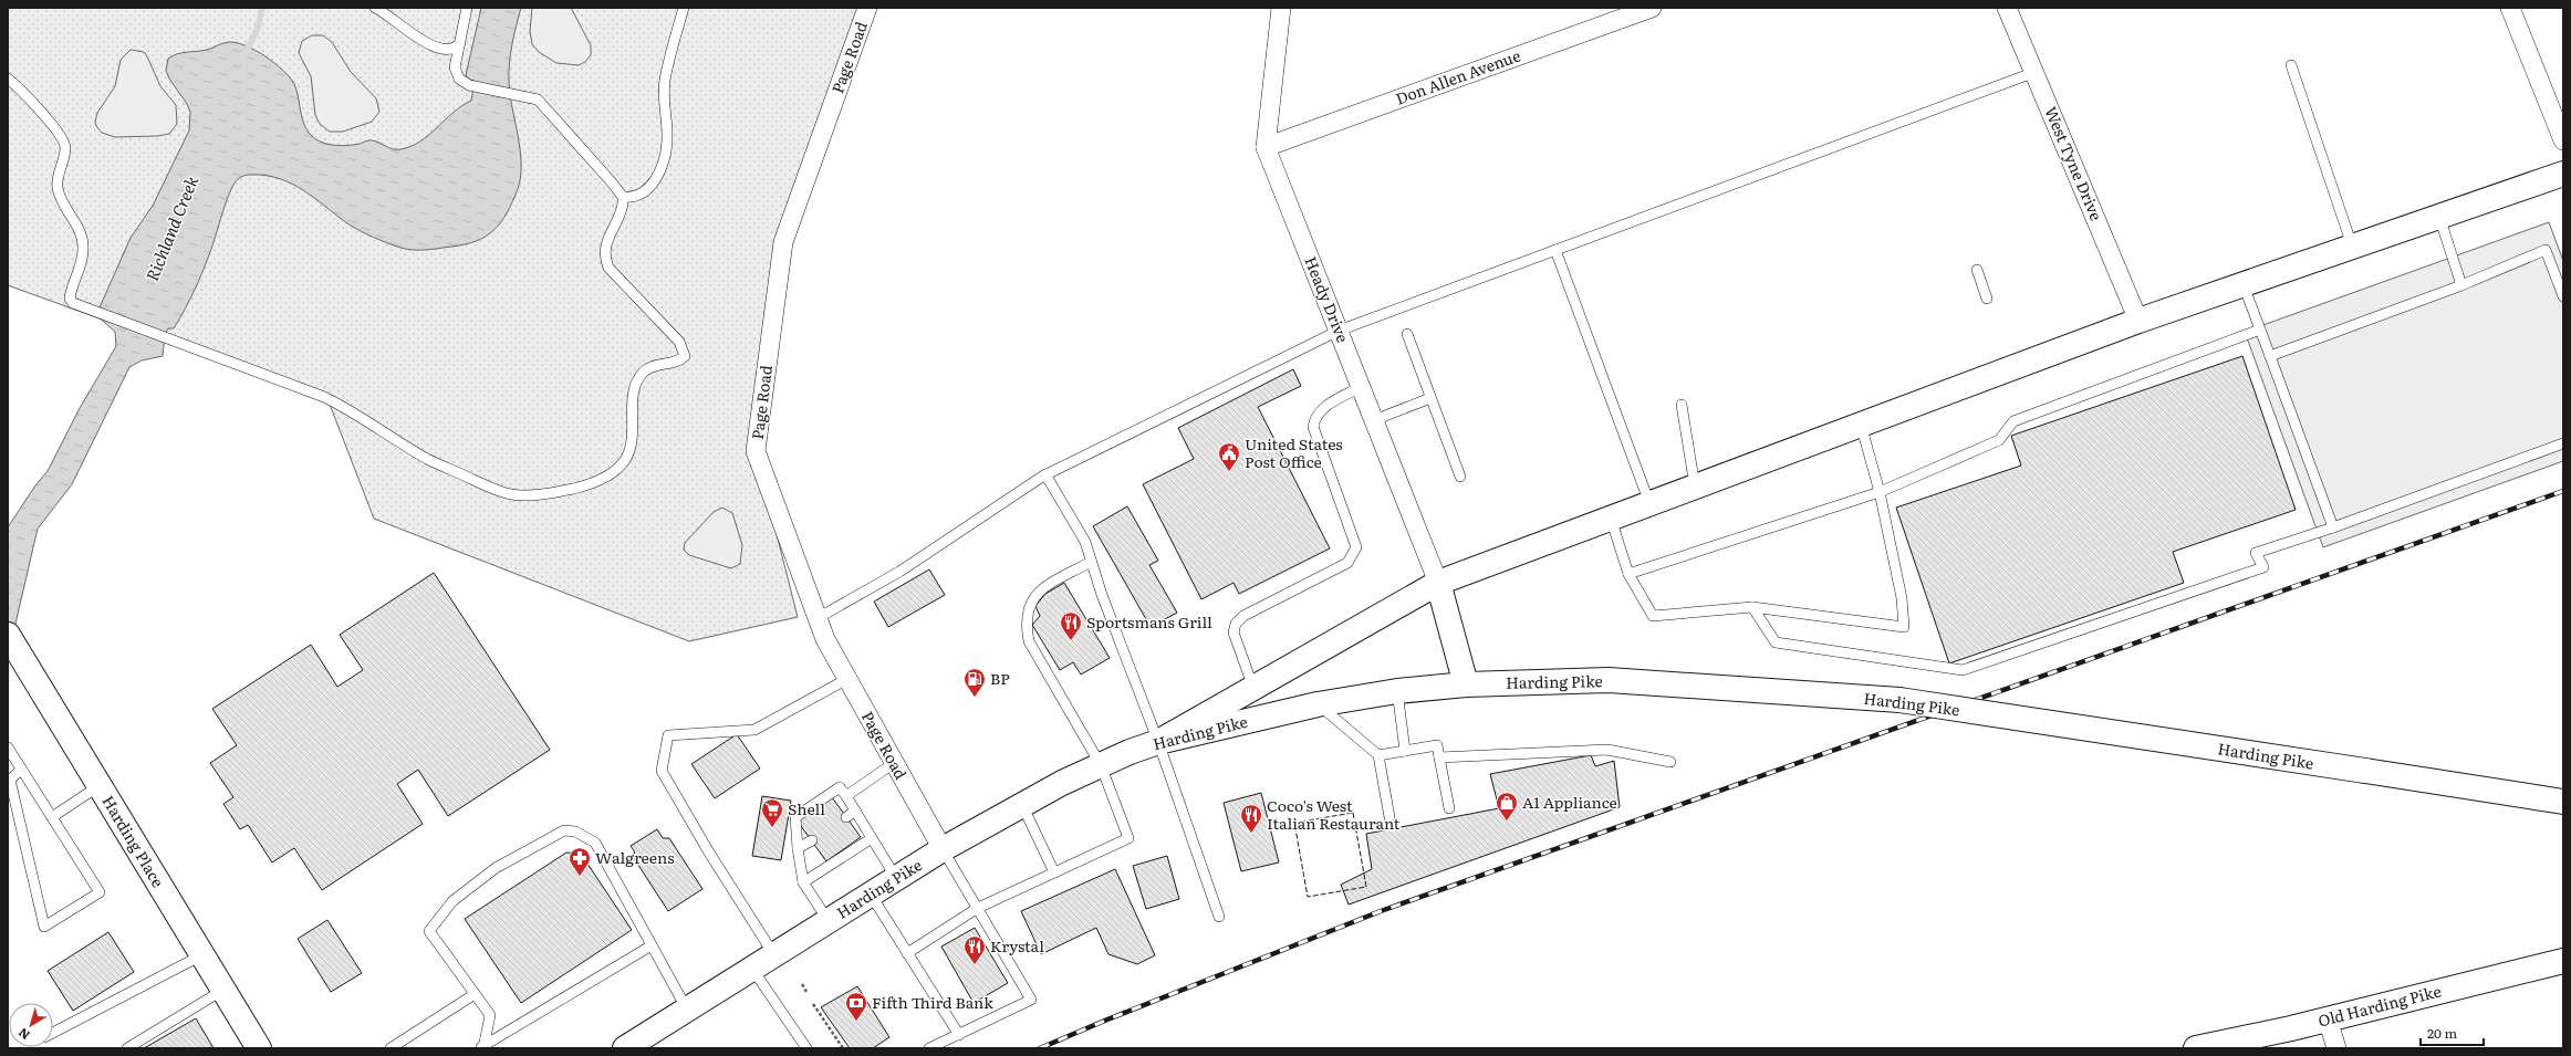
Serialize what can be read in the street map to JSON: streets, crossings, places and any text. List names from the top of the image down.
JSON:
{
  "streets": {
    "main road": ["Harding Pike", "Harding Place", "Old Harding Pike"],
    "street": [
      "Page Road",
      "Don Allen Avenue",
      "West Tyne Drive",
      "Heady Drive"
    ]
  },
  "crossings": [
    ["Page Road", "Harding Pike"],
    ["Don Allen Avenue", "Heady Drive"]
  ],
  "water": ["Richland Creek"],
  "places": {
    "public building": ["United States Post Office"],
    "restaurant": ["Sportsmans Grill", "Coco's West Italian Restaurant", "Krystal"],
    "fuel station": ["BP"],
    "shop": ["A1 Appliance"],
    "supermarket": ["Shell"],
    "pharmacy": ["Walgreens"],
    "bank": ["Fifth Third Bank"]
  },
  "scale_bar": "20 m",
  "north": "bottom left"
}
